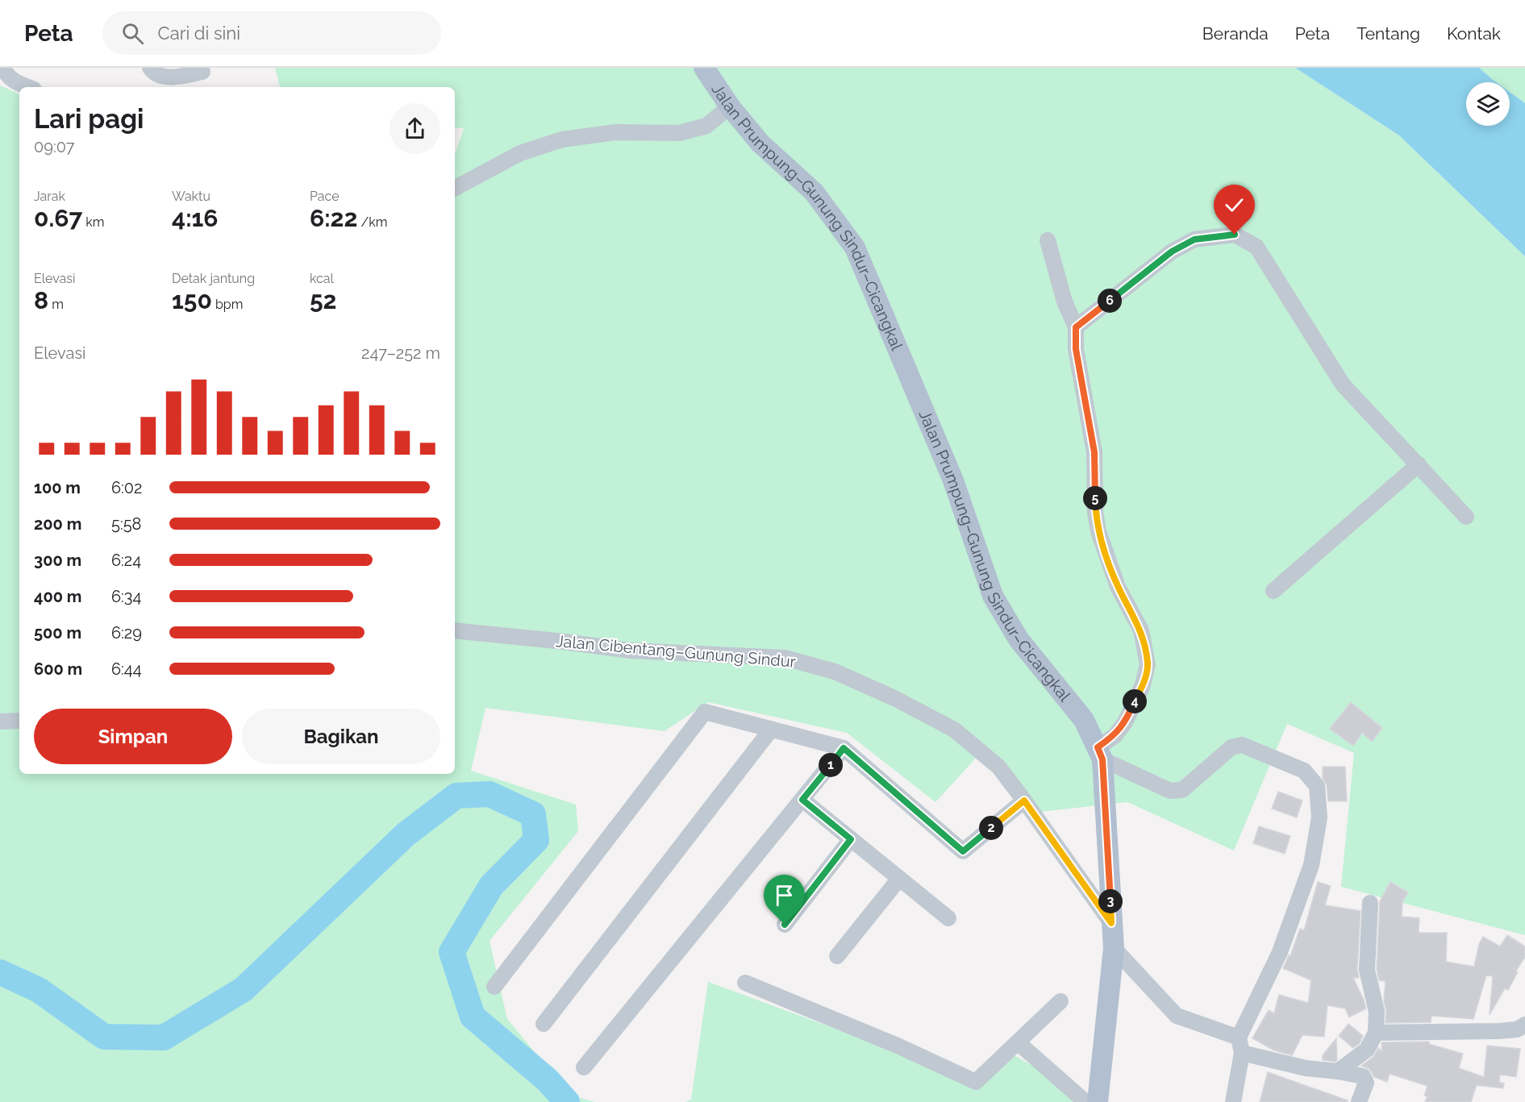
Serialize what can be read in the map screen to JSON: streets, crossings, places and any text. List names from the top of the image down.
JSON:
{
  "streets": {
    "main road": ["Jalan Prumpung–Gunung Sindur–Cicangkal"],
    "street": ["Jalan Cibentang–Gunung Sindur"]
  },
  "crossings": [
    ["Jalan Prumpung–Gunung Sindur–Cicangkal", "Jalan Cibentang–Gunung Sindur"]
  ],
  "page": {
    "header": "Peta",
    "search": "Cari di sini",
    "nav": [
      "Beranda",
      "Peta",
      "Tentang",
      "Kontak"
    ],
    "heading": ["Lari pagi", "09:07"],
    "stats": [
      ["Jarak", "0.67 km"],
      ["Waktu", "4:16"],
      ["Pace", "6:22 /km"],
      ["Elevasi", "8 m"],
      ["Detak jantung", "150 bpm"],
      ["kcal", "52"]
    ],
    "pins": [
      "6",
      "5",
      "4",
      "1",
      "2",
      "3"
    ],
    "chart": ["Elevasi", "247–252 m"],
    "list": [
      {
        "name": "100 m",
        "note": "6:02"
      },
      {
        "name": "200 m",
        "note": "5:58"
      },
      {
        "name": "300 m",
        "note": "6:24"
      },
      {
        "name": "400 m",
        "note": "6:34"
      },
      {
        "name": "500 m",
        "note": "6:29"
      },
      {
        "name": "600 m",
        "note": "6:44"
      }
    ],
    "buttons": ["Simpan", "Bagikan"]
  }
}
